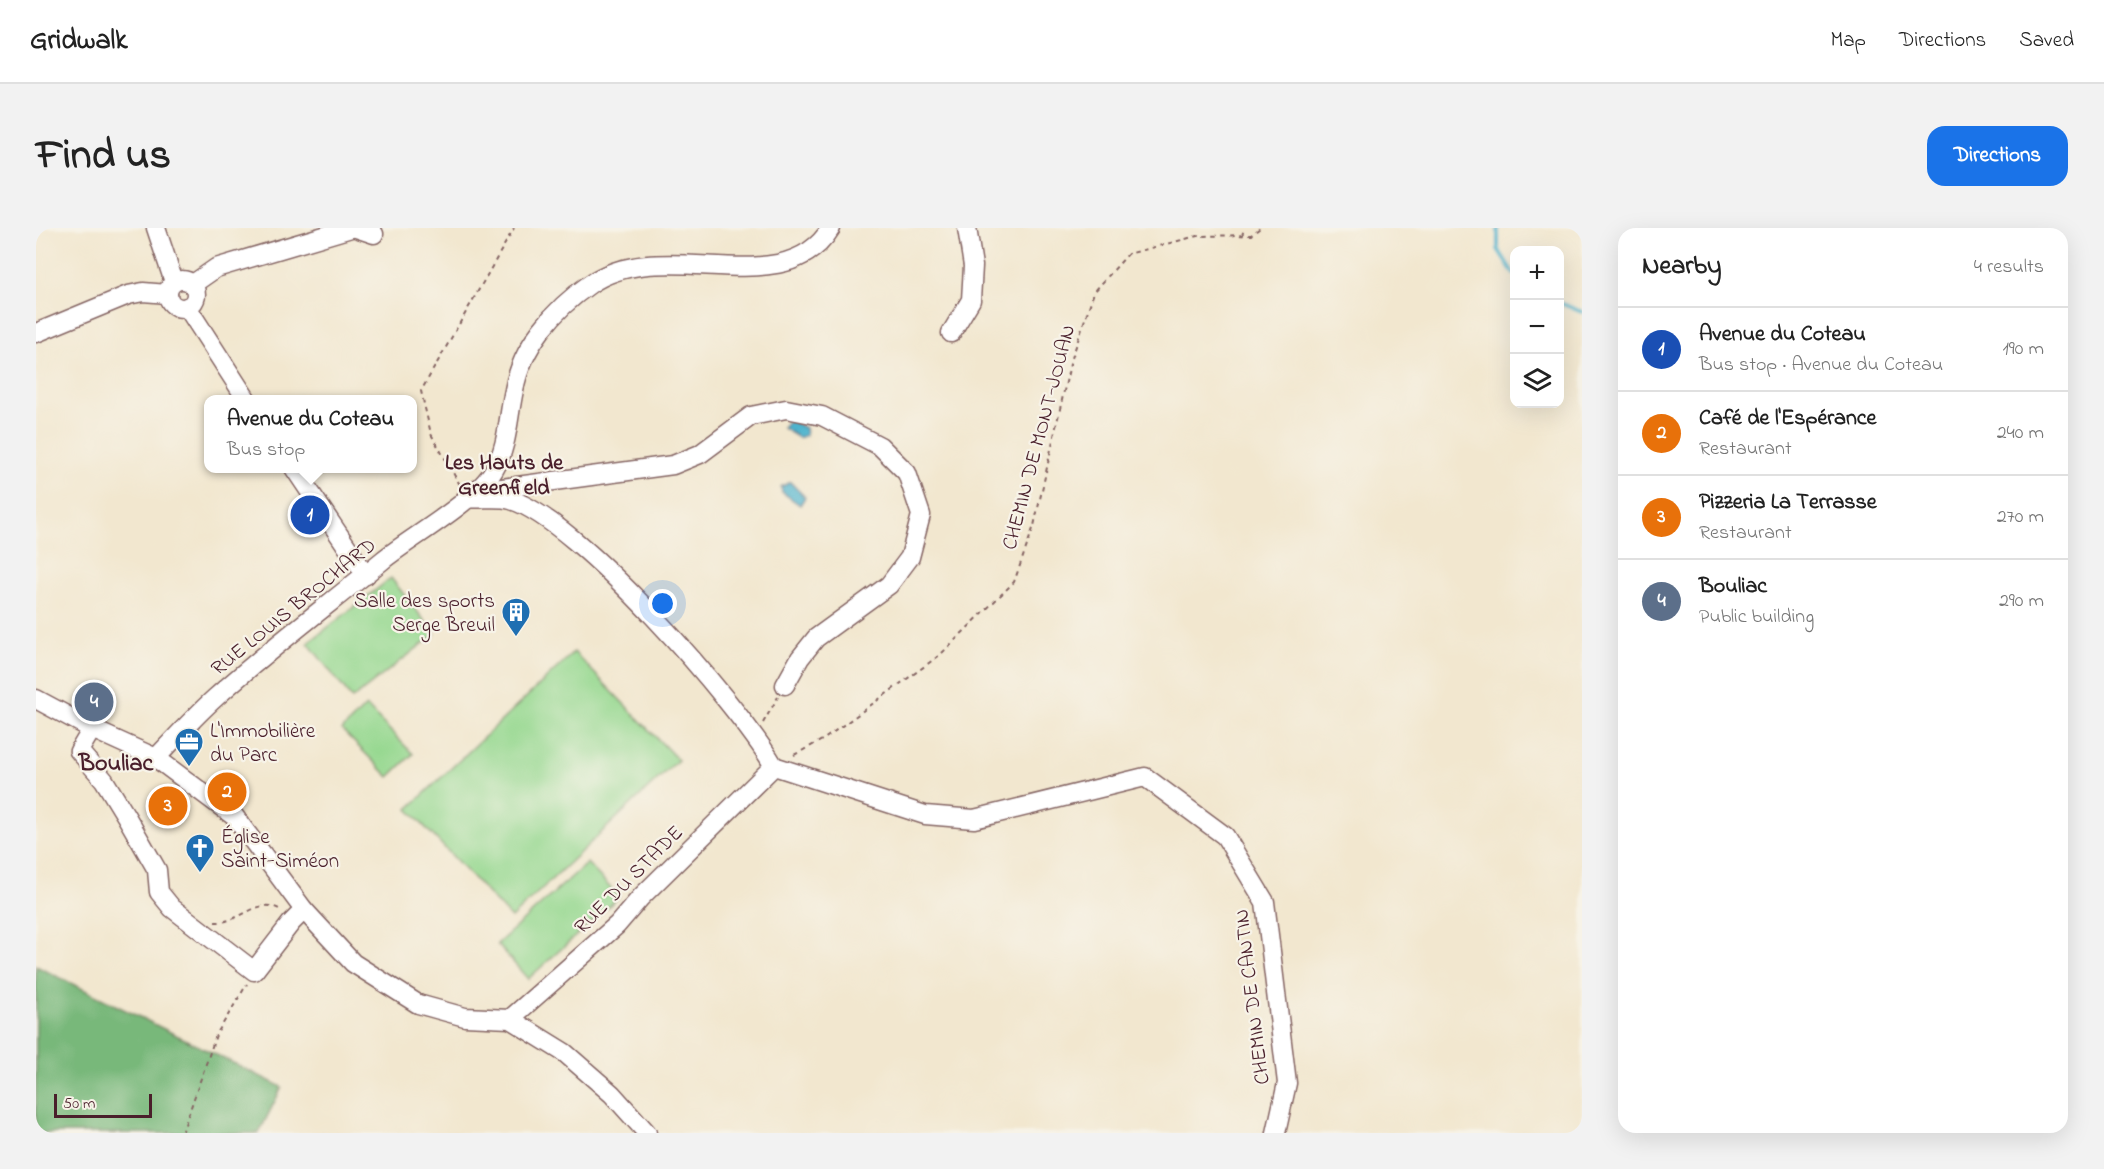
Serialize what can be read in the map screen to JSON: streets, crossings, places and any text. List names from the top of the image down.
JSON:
{
  "streets": {
    "street": ["RUE LOUIS BROCHARD", "RUE DU STADE", "CHEMIN DE CANTIN"],
    "path": ["CHEMIN DE MONT-JOUAN"]
  },
  "crossings": [
    ["CHEMIN DE MONT-JOUAN", "RUE DU STADE"],
    ["CHEMIN DE MONT-JOUAN", "CHEMIN DE CANTIN"],
    ["RUE DU STADE", "CHEMIN DE CANTIN"]
  ],
  "districts": ["Les Hauts de Greenfield", "Bouliac"],
  "places": {
    "building": ["Salle des sports Serge Breuil"],
    "office": ["L'Immobilière du Parc"],
    "church": ["Église Saint-Siméon"]
  },
  "scale_bar": "50 m",
  "page": {
    "header": "Gridwalk",
    "nav": ["Map", "Directions", "Saved"],
    "title": "Find us",
    "buttons": "Directions",
    "heading": ["Nearby", "4 results"],
    "map_buttons": ["+", "−"],
    "list": [
      {
        "mark": "1",
        "name": "Avenue du Coteau",
        "note": "Bus stop · Avenue du Coteau",
        "value": "190 m"
      },
      {
        "mark": "2",
        "name": "Café de l'Espérance",
        "note": "Restaurant",
        "value": "240 m"
      },
      {
        "mark": "3",
        "name": "Pizzeria La Terrasse",
        "note": "Restaurant",
        "value": "270 m"
      },
      {
        "mark": "4",
        "name": "Bouliac",
        "note": "Public building",
        "value": "290 m"
      }
    ],
    "popup": ["Avenue du Coteau", "Bus stop"],
    "pins": [
      "1",
      "4",
      "2",
      "3"
    ],
    "scale": "50 m"
  }
}
